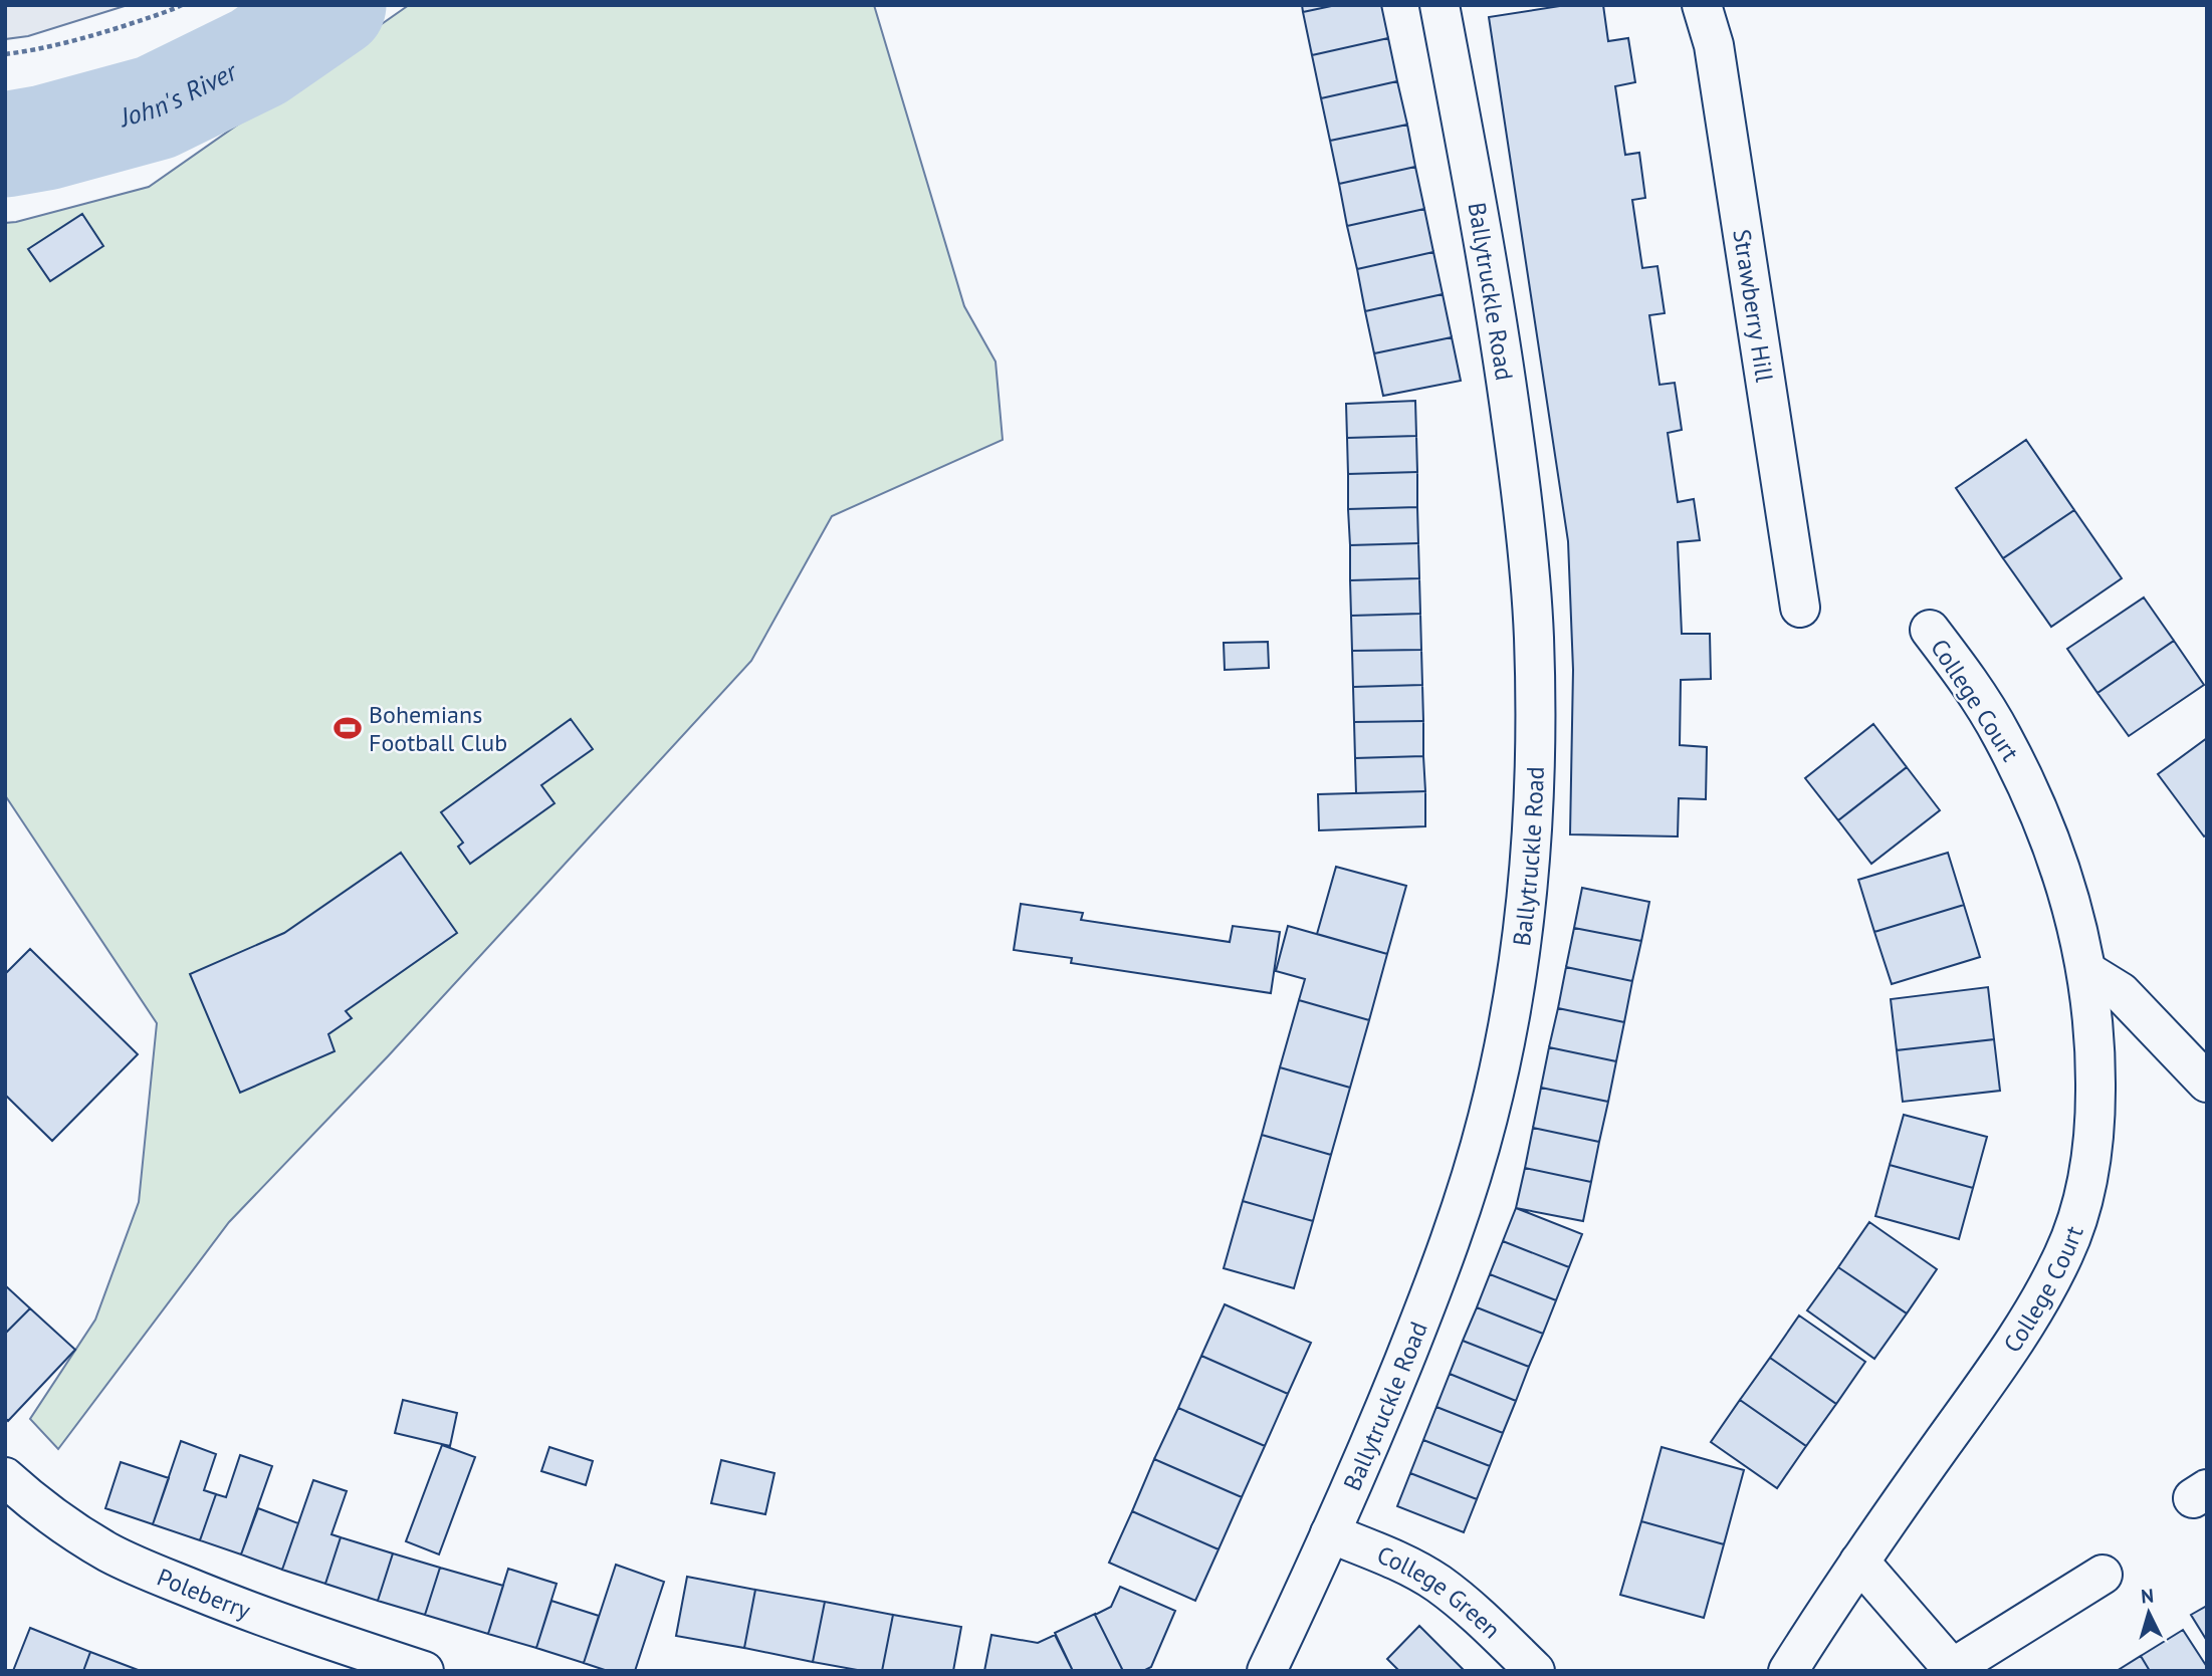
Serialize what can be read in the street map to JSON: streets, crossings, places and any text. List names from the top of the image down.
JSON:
{
  "streets": {
    "street": [
      "Ballytruckle Road",
      "Strawberry Hill",
      "College Court",
      "Poleberry",
      "College Green"
    ]
  },
  "crossings": [
    ["Ballytruckle Road", "College Green"]
  ],
  "water": ["John's River"],
  "places": {
    "sports": ["Bohemians Football Club"]
  },
  "north": "top"
}
